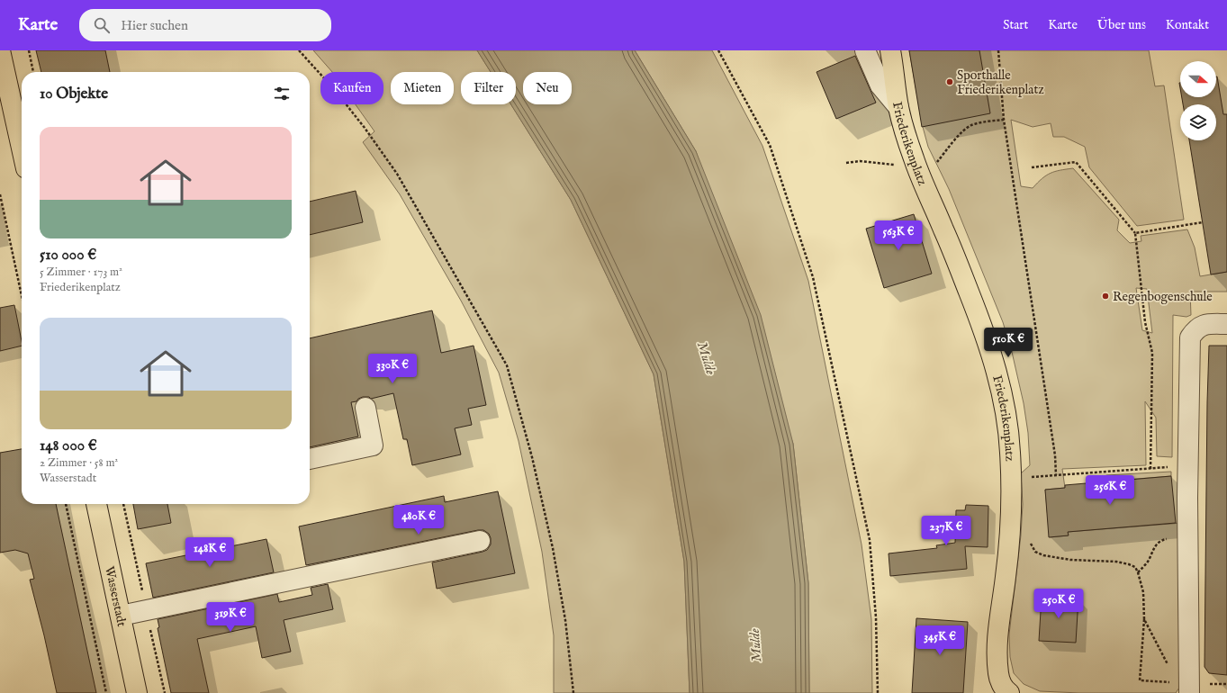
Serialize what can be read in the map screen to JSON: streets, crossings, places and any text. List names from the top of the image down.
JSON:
{
  "streets": {
    "main road": ["Friederikenplatz", "Wasserstadt"]
  },
  "water": ["Mulde"],
  "places": ["Sporthalle Friederikenplatz", "Regenbogenschule"],
  "north": "right",
  "page": {
    "header": "Karte",
    "search": "Hier suchen",
    "nav": [
      "Start",
      "Karte",
      "Über uns",
      "Kontakt"
    ],
    "chip": [
      "Kaufen",
      "Mieten",
      "Filter",
      "Neu"
    ],
    "heading": "10 Objekte",
    "list": [
      {
        "name": "510 000 €",
        "note": "5 Zimmer · 173 m² · Friederikenplatz"
      },
      {
        "name": "148 000 €",
        "note": "2 Zimmer · 58 m² · Wasserstadt"
      }
    ],
    "price": [
      "563K €",
      "510K €",
      "330K €",
      "256K €",
      "480K €",
      "237K €",
      "148K €",
      "250K €",
      "319K €",
      "345K €"
    ]
  }
}
